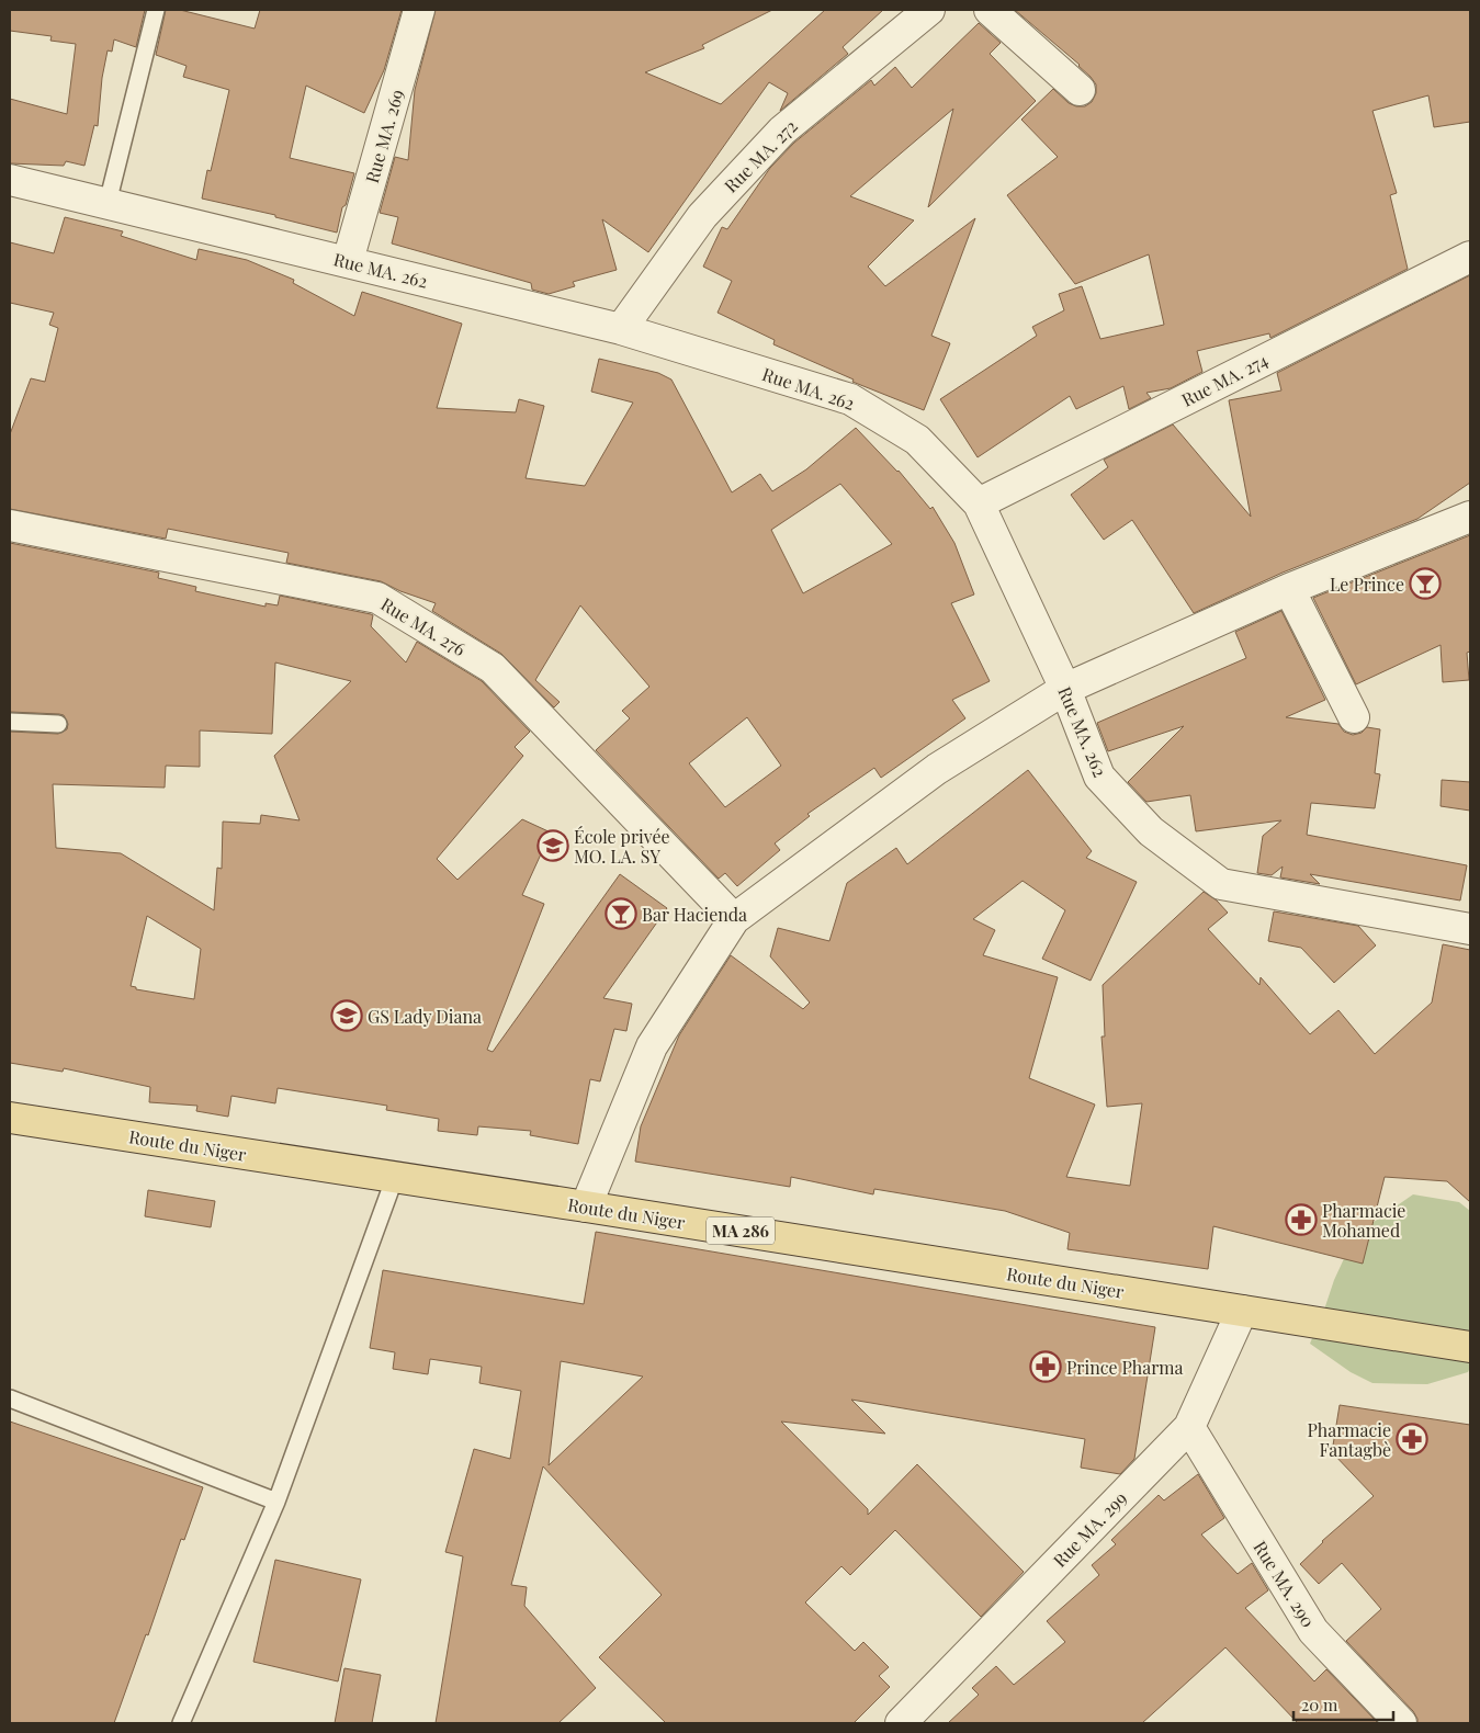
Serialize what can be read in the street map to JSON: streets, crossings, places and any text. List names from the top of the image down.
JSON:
{
  "streets": {
    "main road": ["Route du Niger", "MA 286"],
    "street": [
      "Rue MA. 269",
      "Rue MA. 272",
      "Rue MA. 262",
      "Rue MA. 274",
      "Rue MA. 276",
      "Rue MA. 299",
      "Rue MA. 290"
    ]
  },
  "crossings": [
    ["Rue MA. 269", "Rue MA. 262"],
    ["Rue MA. 272", "Rue MA. 262"],
    ["Rue MA. 262", "Rue MA. 274"],
    ["Route du Niger", "Rue MA. 299"],
    ["Rue MA. 299", "Rue MA. 290"]
  ],
  "places": {
    "bar": ["Le Prince", "Bar Hacienda"],
    "school or university": ["École privée MO. LA. SY", "GS Lady Diana"],
    "pharmacy": ["Pharmacie Mohamed", "Prince Pharma", "Pharmacie Fantagbè"]
  },
  "scale_bar": "20 m"
}
